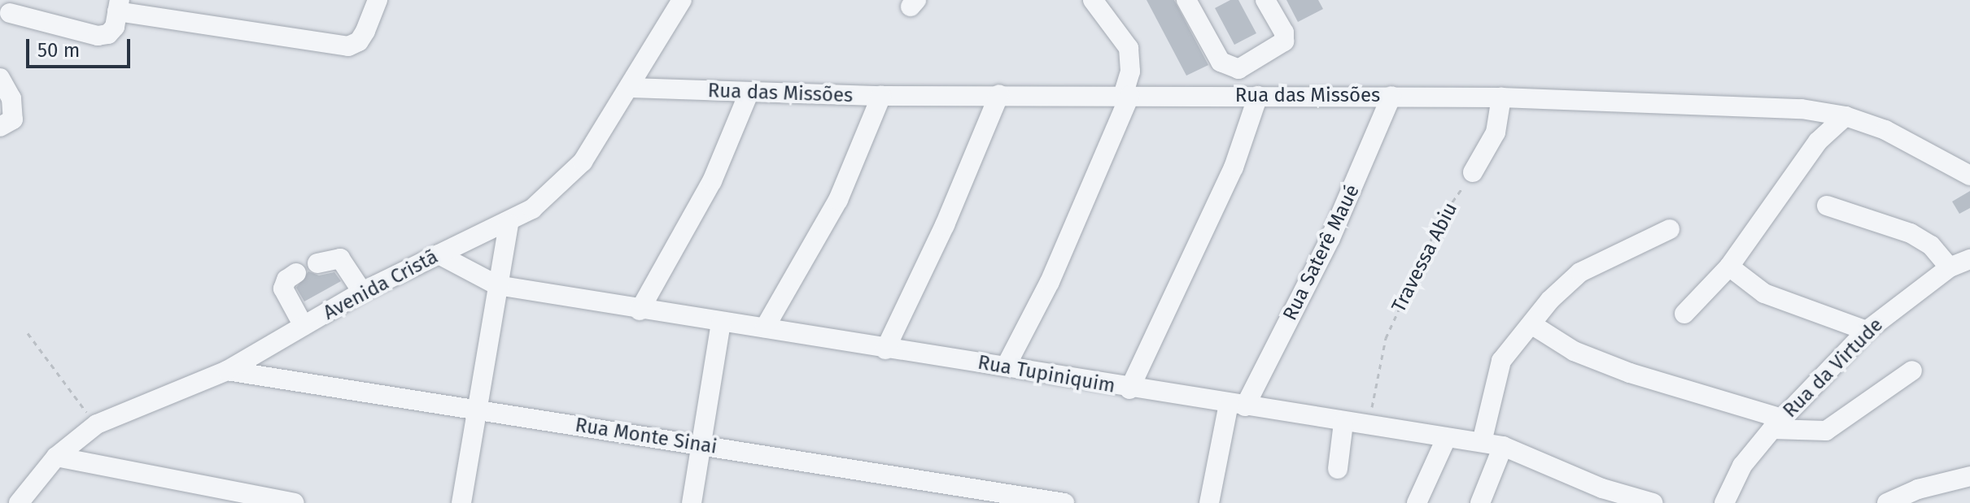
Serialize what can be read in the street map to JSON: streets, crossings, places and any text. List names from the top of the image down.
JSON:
{
  "streets": {
    "street": [
      "Rua das Missões",
      "Rua Saterê Maué",
      "Avenida Cristã",
      "Rua da Virtude",
      "Rua Tupiniquim",
      "Rua Monte Sinai"
    ],
    "path": ["Travessa Abiu"]
  },
  "crossings": [
    ["Rua das Missões", "Rua Saterê Maué"],
    ["Rua das Missões", "Avenida Cristã"],
    ["Rua Saterê Maué", "Rua Tupiniquim"],
    ["Travessa Abiu", "Rua Tupiniquim"],
    ["Avenida Cristã", "Rua Tupiniquim"],
    ["Avenida Cristã", "Rua Monte Sinai"]
  ],
  "scale_bar": "50 m"
}
